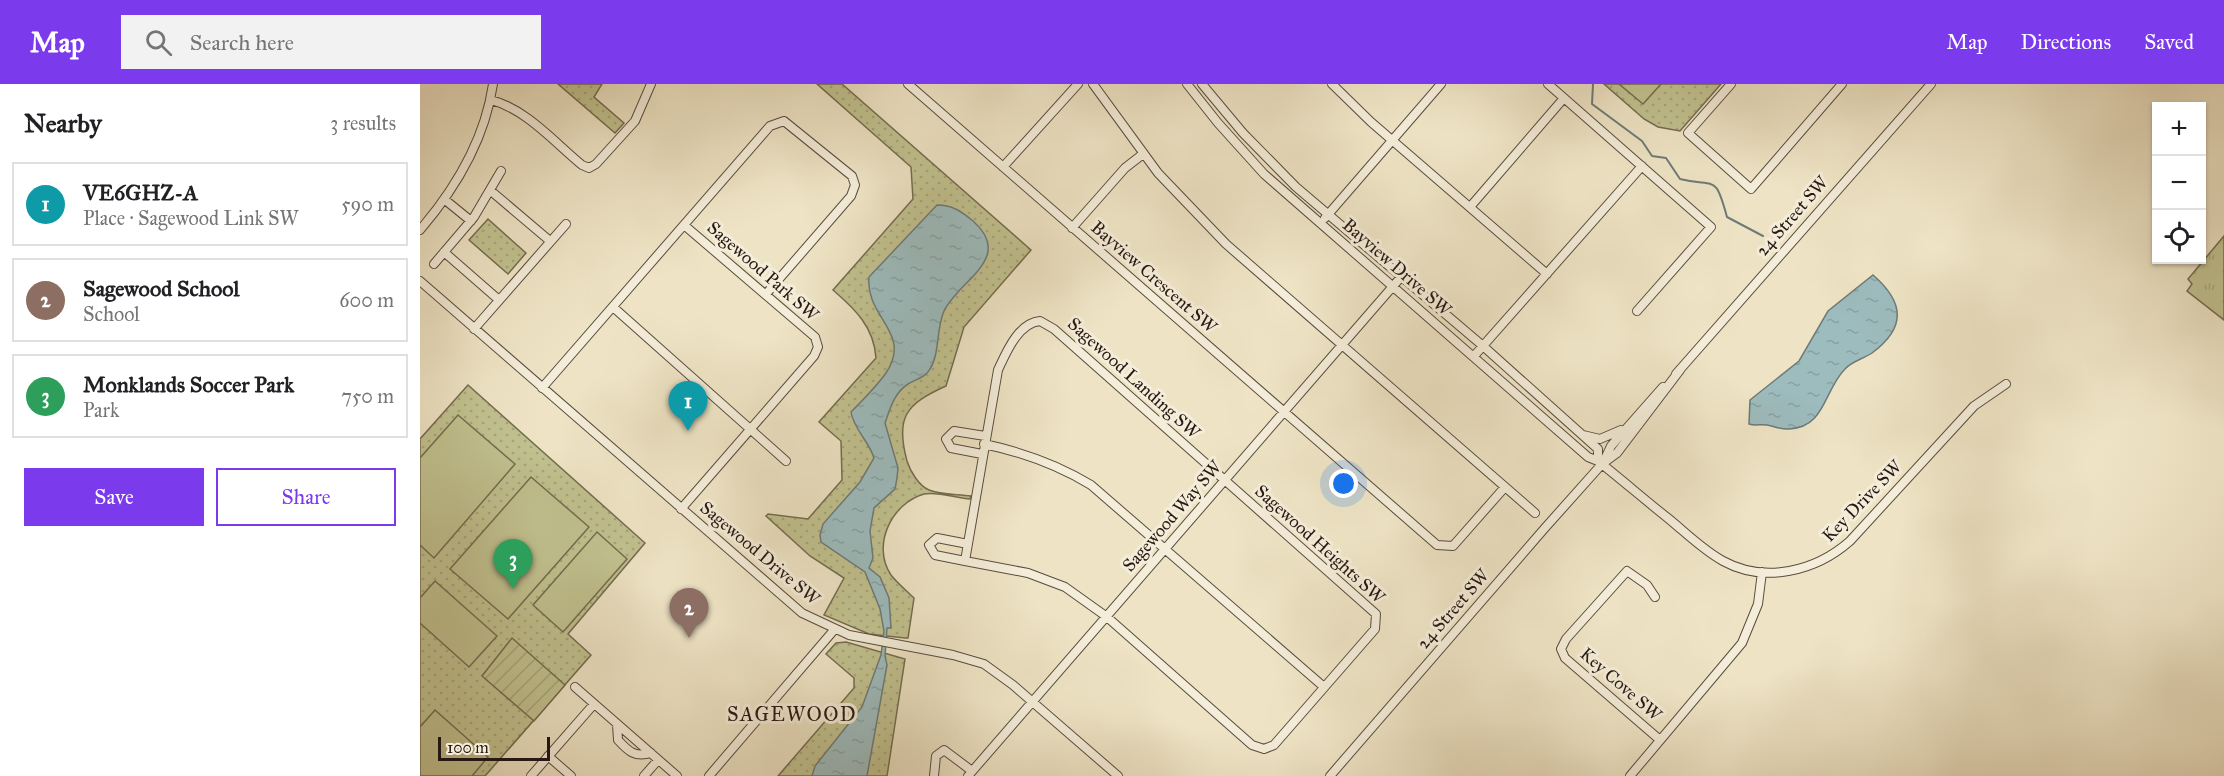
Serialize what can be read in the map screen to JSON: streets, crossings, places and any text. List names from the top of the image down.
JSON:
{
  "streets": {
    "street": [
      "24 Street SW",
      "Bayview Drive SW",
      "Sagewood Park SW",
      "Bayview Crescent SW",
      "Sagewood Landing SW",
      "Key Drive SW",
      "Sagewood Way SW",
      "Sagewood Heights SW",
      "Sagewood Drive SW",
      "Key Cove SW"
    ]
  },
  "crossings": [
    ["24 Street SW", "Bayview Drive SW"],
    ["24 Street SW", "Key Drive SW"],
    ["Bayview Drive SW", "Key Drive SW"],
    ["Bayview Drive SW", "Sagewood Way SW"],
    ["Sagewood Park SW", "Sagewood Drive SW"],
    ["Bayview Crescent SW", "Sagewood Way SW"],
    ["Sagewood Landing SW", "Sagewood Way SW"],
    ["Sagewood Landing SW", "Sagewood Heights SW"],
    ["Sagewood Way SW", "Sagewood Heights SW"],
    ["Sagewood Way SW", "Sagewood Drive SW"]
  ],
  "districts": ["SAGEWOOD"],
  "scale_bar": "100 m",
  "page": {
    "header": "Map",
    "search": "Search here",
    "nav": ["Map", "Directions", "Saved"],
    "heading": ["Nearby", "3 results"],
    "map_buttons": ["+", "−"],
    "list": [
      {
        "mark": "1",
        "name": "VE6GHZ-A",
        "note": "Place · Sagewood Link SW",
        "value": "590 m"
      },
      {
        "mark": "2",
        "name": "Sagewood School",
        "note": "School",
        "value": "600 m"
      },
      {
        "mark": "3",
        "name": "Monklands Soccer Park",
        "note": "Park",
        "value": "750 m"
      }
    ],
    "pins": ["1", "3", "2"],
    "buttons": ["Save", "Share"],
    "scale": "100 m"
  }
}
